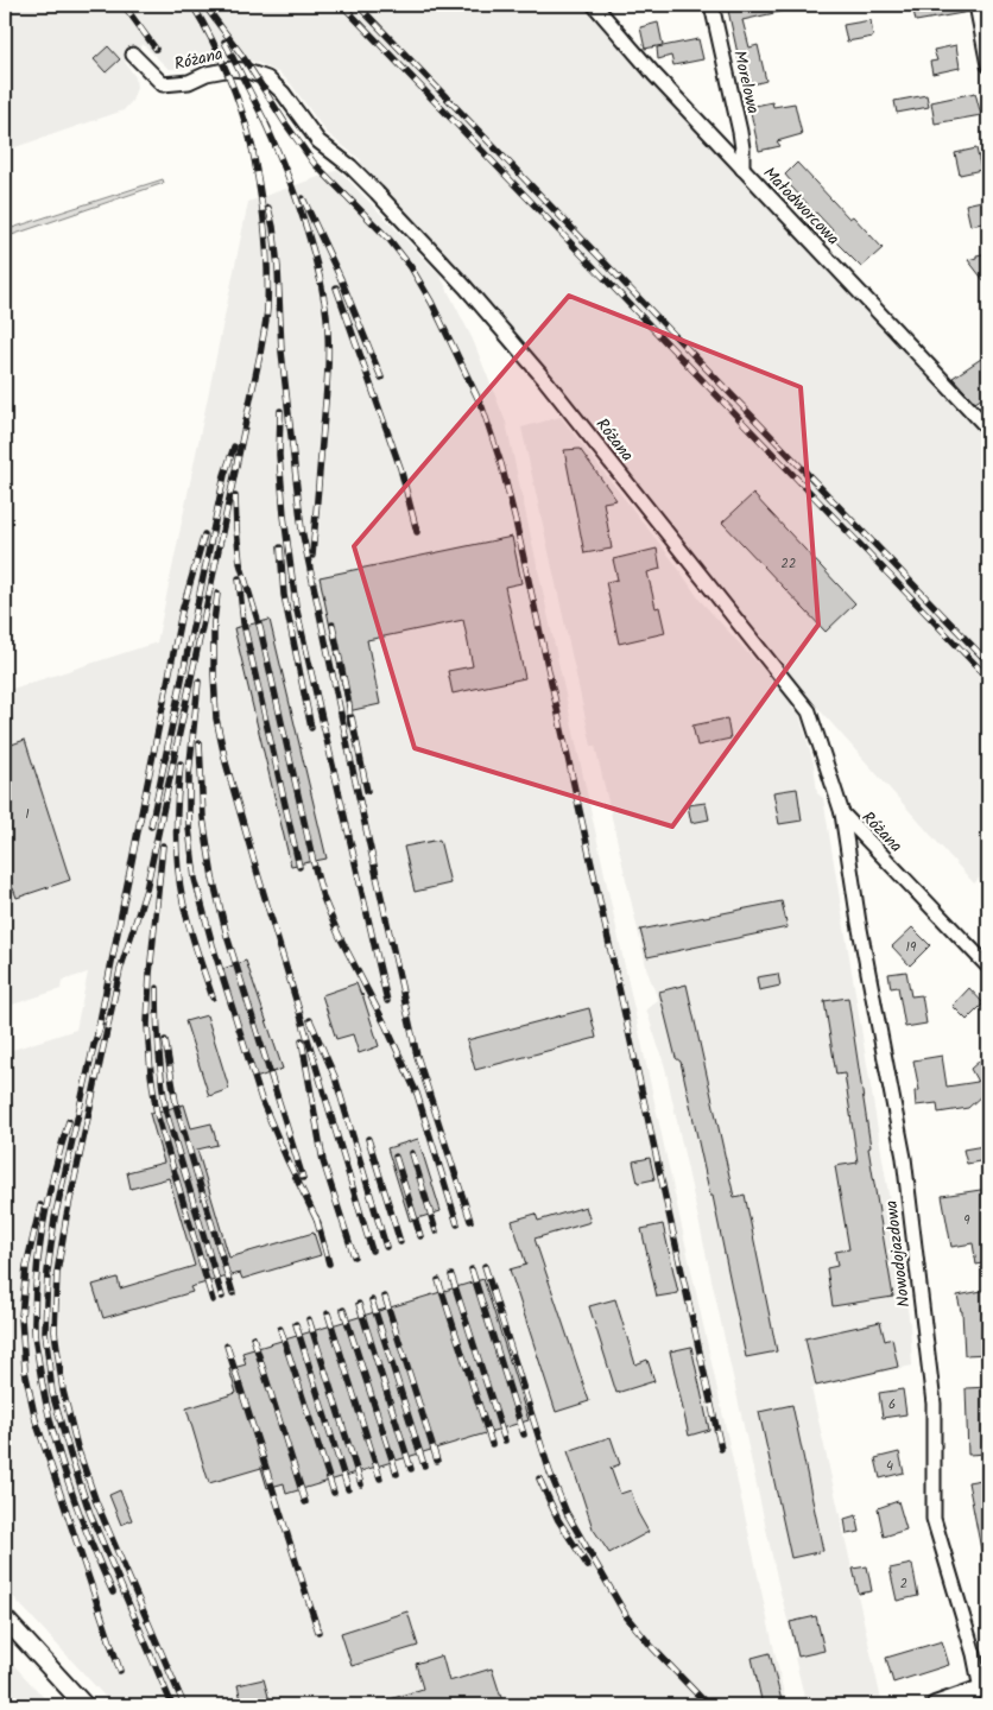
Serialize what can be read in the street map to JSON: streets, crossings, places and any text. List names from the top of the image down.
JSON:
{
  "streets": {
    "street": [
      "Różana",
      "Morelowa",
      "Małodworcowa",
      "Nowodojazdowa"
    ]
  },
  "crossings": [
    ["Różana", "Nowodojazdowa"],
    ["Morelowa", "Małodworcowa"]
  ],
  "house_numbers": [
    "22",
    "1",
    "19",
    "9",
    "6",
    "4",
    "2"
  ]
}
